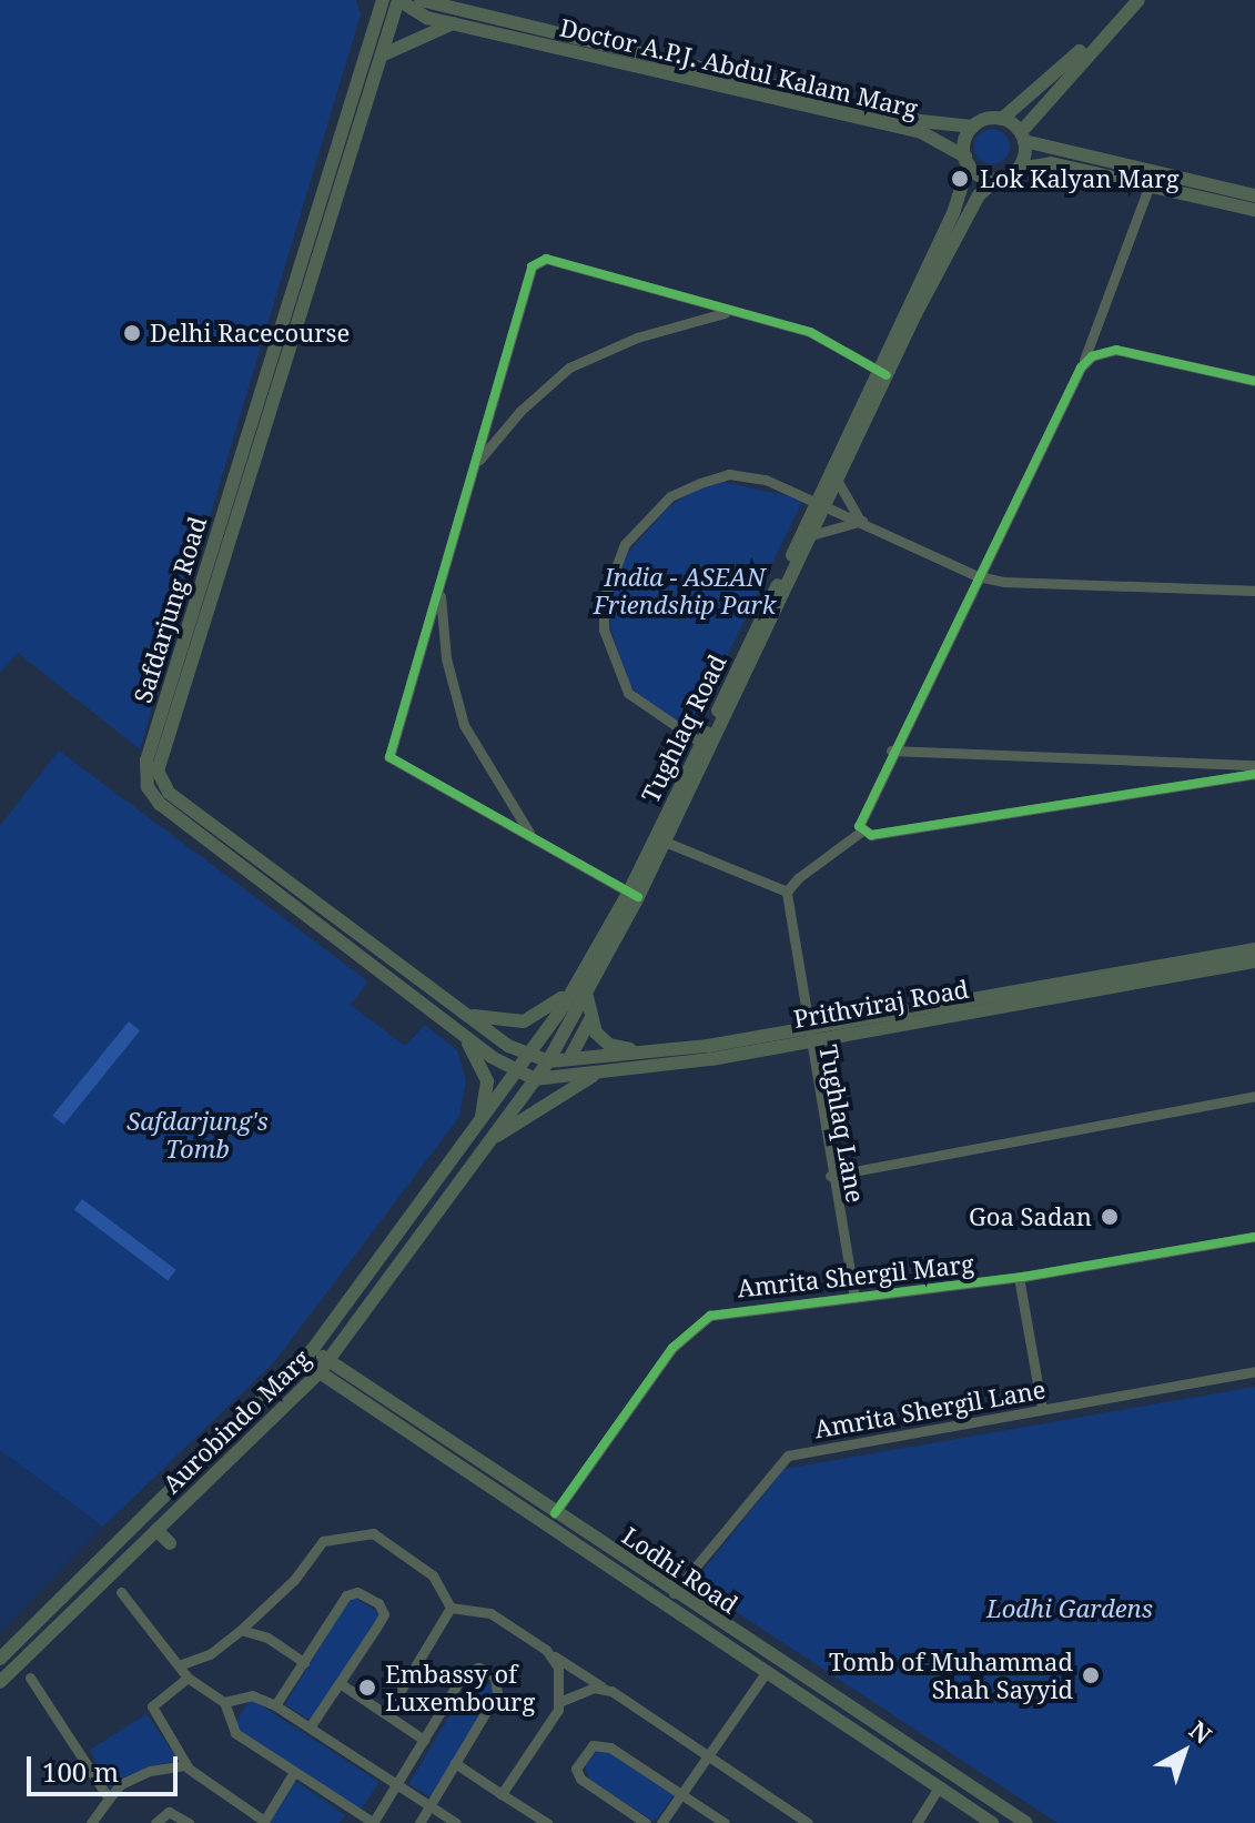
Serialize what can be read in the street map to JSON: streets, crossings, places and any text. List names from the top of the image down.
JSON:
{
  "streets": {
    "main road": [
      "Doctor A.P.J. Abdul Kalam Marg",
      "Safdarjung Road",
      "Tughlaq Road",
      "Prithviraj Road",
      "Aurobindo Marg",
      "Lodhi Road"
    ],
    "street": ["Tughlaq Lane", "Amrita Shergil Marg", "Amrita Shergil Lane"]
  },
  "crossings": [
    ["Doctor A.P.J. Abdul Kalam Marg", "Safdarjung Road"],
    ["Doctor A.P.J. Abdul Kalam Marg", "Tughlaq Road"],
    ["Safdarjung Road", "Tughlaq Road"],
    ["Safdarjung Road", "Prithviraj Road"],
    ["Safdarjung Road", "Aurobindo Marg"],
    ["Tughlaq Road", "Prithviraj Road"],
    ["Tughlaq Road", "Aurobindo Marg"],
    ["Prithviraj Road", "Tughlaq Lane"],
    ["Prithviraj Road", "Aurobindo Marg"],
    ["Tughlaq Lane", "Amrita Shergil Marg"],
    ["Amrita Shergil Marg", "Lodhi Road"],
    ["Amrita Shergil Lane", "Lodhi Road"],
    ["Aurobindo Marg", "Lodhi Road"]
  ],
  "parks": ["India - ASEAN Friendship Park", "Safdarjung's Tomb", "Lodhi Gardens"],
  "places": [
    "Lok Kalyan Marg",
    "Delhi Racecourse",
    "Goa Sadan",
    "Tomb of Muhammad Shah Sayyid",
    "Embassy of Luxembourg"
  ],
  "scale_bar": "100 m",
  "north": "top right"
}
